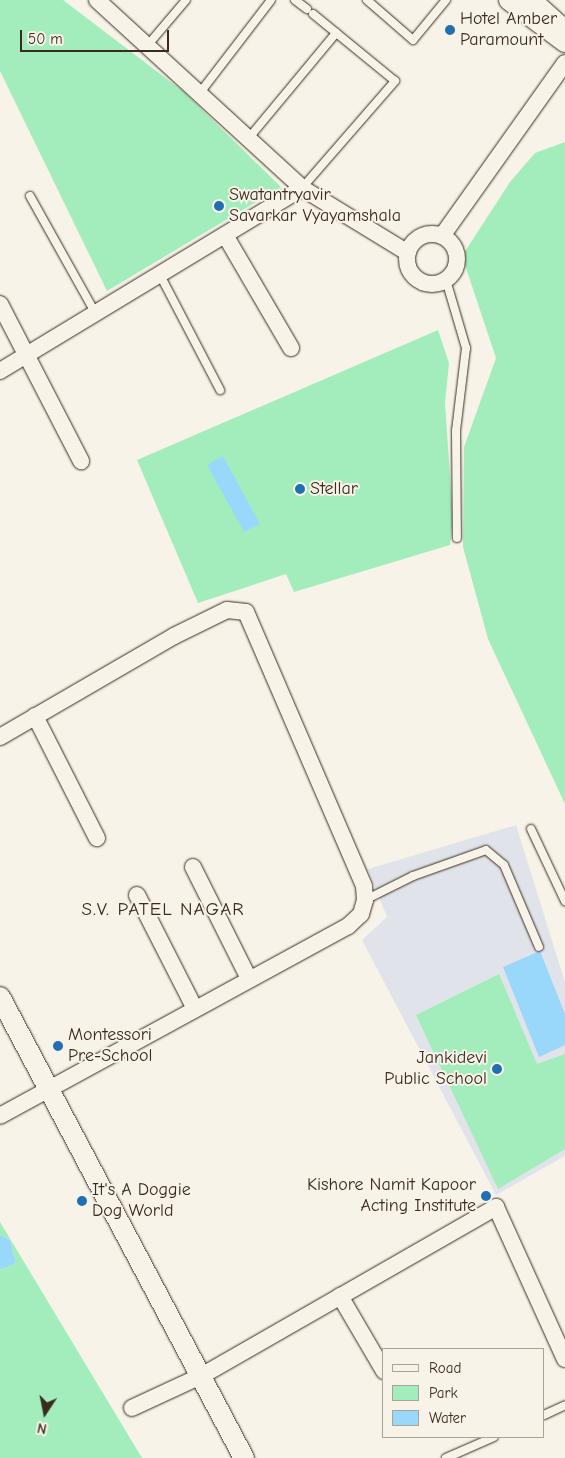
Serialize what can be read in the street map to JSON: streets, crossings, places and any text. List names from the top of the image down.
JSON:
{
  "districts": ["S.V. PATEL NAGAR"],
  "places": [
    "Hotel Amber Paramount",
    "Swatantryavir Savarkar Vyayamshala",
    "Stellar",
    "Montessori Pre-School",
    "Jankidevi Public School",
    "Kishore Namit Kapoor Acting Institute",
    "It's A Doggie Dog World"
  ],
  "legend": ["Road", "Park", "Water"],
  "scale_bar": "50 m",
  "north": "bottom"
}
